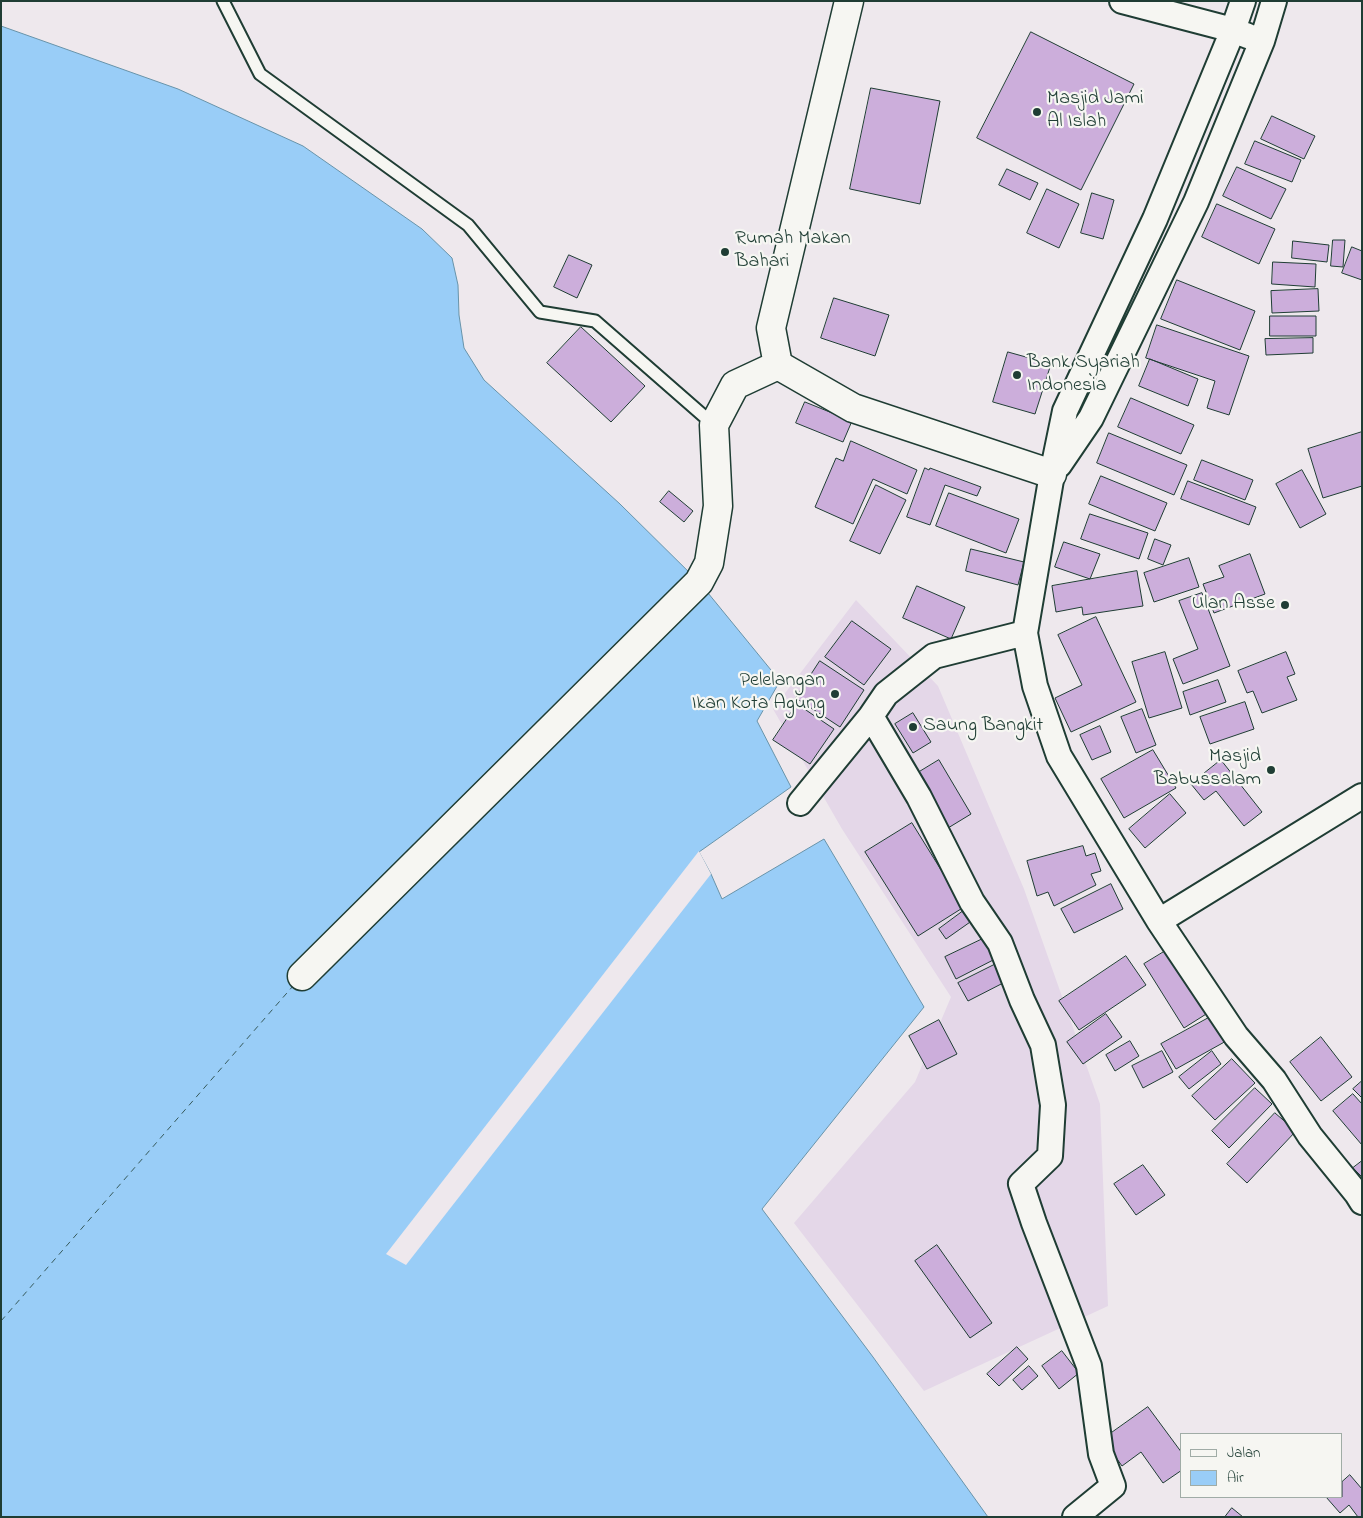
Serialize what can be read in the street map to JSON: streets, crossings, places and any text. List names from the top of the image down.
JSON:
{
  "places": [
    "Masjid Jami Al Islah",
    "Rumah Makan Bahari",
    "Bank Syariah Indonesia",
    "Ulan Asse",
    "Pelelangan Ikan Kota Agung",
    "Saung Bangkit",
    "Masjid Babussalam"
  ],
  "legend": ["Jalan", "Air"]
}
